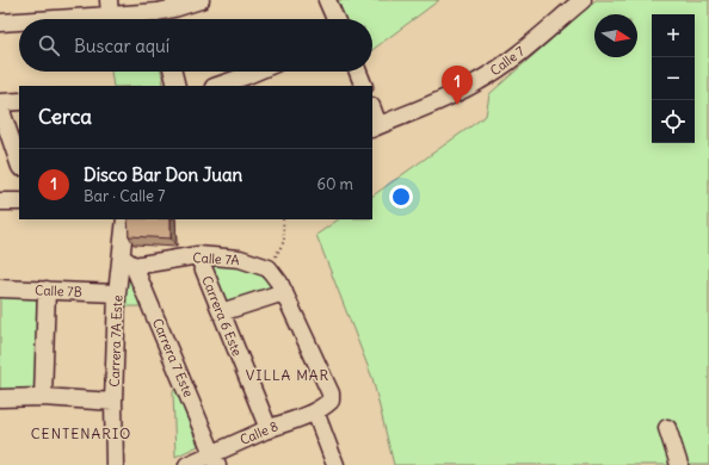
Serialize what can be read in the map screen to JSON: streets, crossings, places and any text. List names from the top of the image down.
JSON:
{
  "streets": {
    "street": [
      "Calle 7",
      "Calle 7A",
      "Calle 7B",
      "Carrera 6 Este",
      "Carrera 7A Este",
      "Carrera 7 Este",
      "Calle 8"
    ]
  },
  "crossings": [
    ["Calle 7A", "Carrera 6 Este"],
    ["Calle 7A", "Carrera 7A Este"],
    ["Calle 7A", "Carrera 7 Este"],
    ["Calle 7B", "Carrera 7A Este"],
    ["Carrera 6 Este", "Calle 8"],
    ["Carrera 7A Este", "Carrera 7 Este"],
    ["Carrera 7 Este", "Calle 8"]
  ],
  "districts": ["VILLA MAR", "CENTENARIO"],
  "north": "right",
  "page": {
    "map_buttons": ["+", "−"],
    "search": "Buscar aquí",
    "pins": "1",
    "heading": "Cerca",
    "list": [
      {
        "mark": "1",
        "name": "Disco Bar Don Juan",
        "note": "Bar · Calle 7",
        "value": "60 m"
      }
    ]
  }
}
